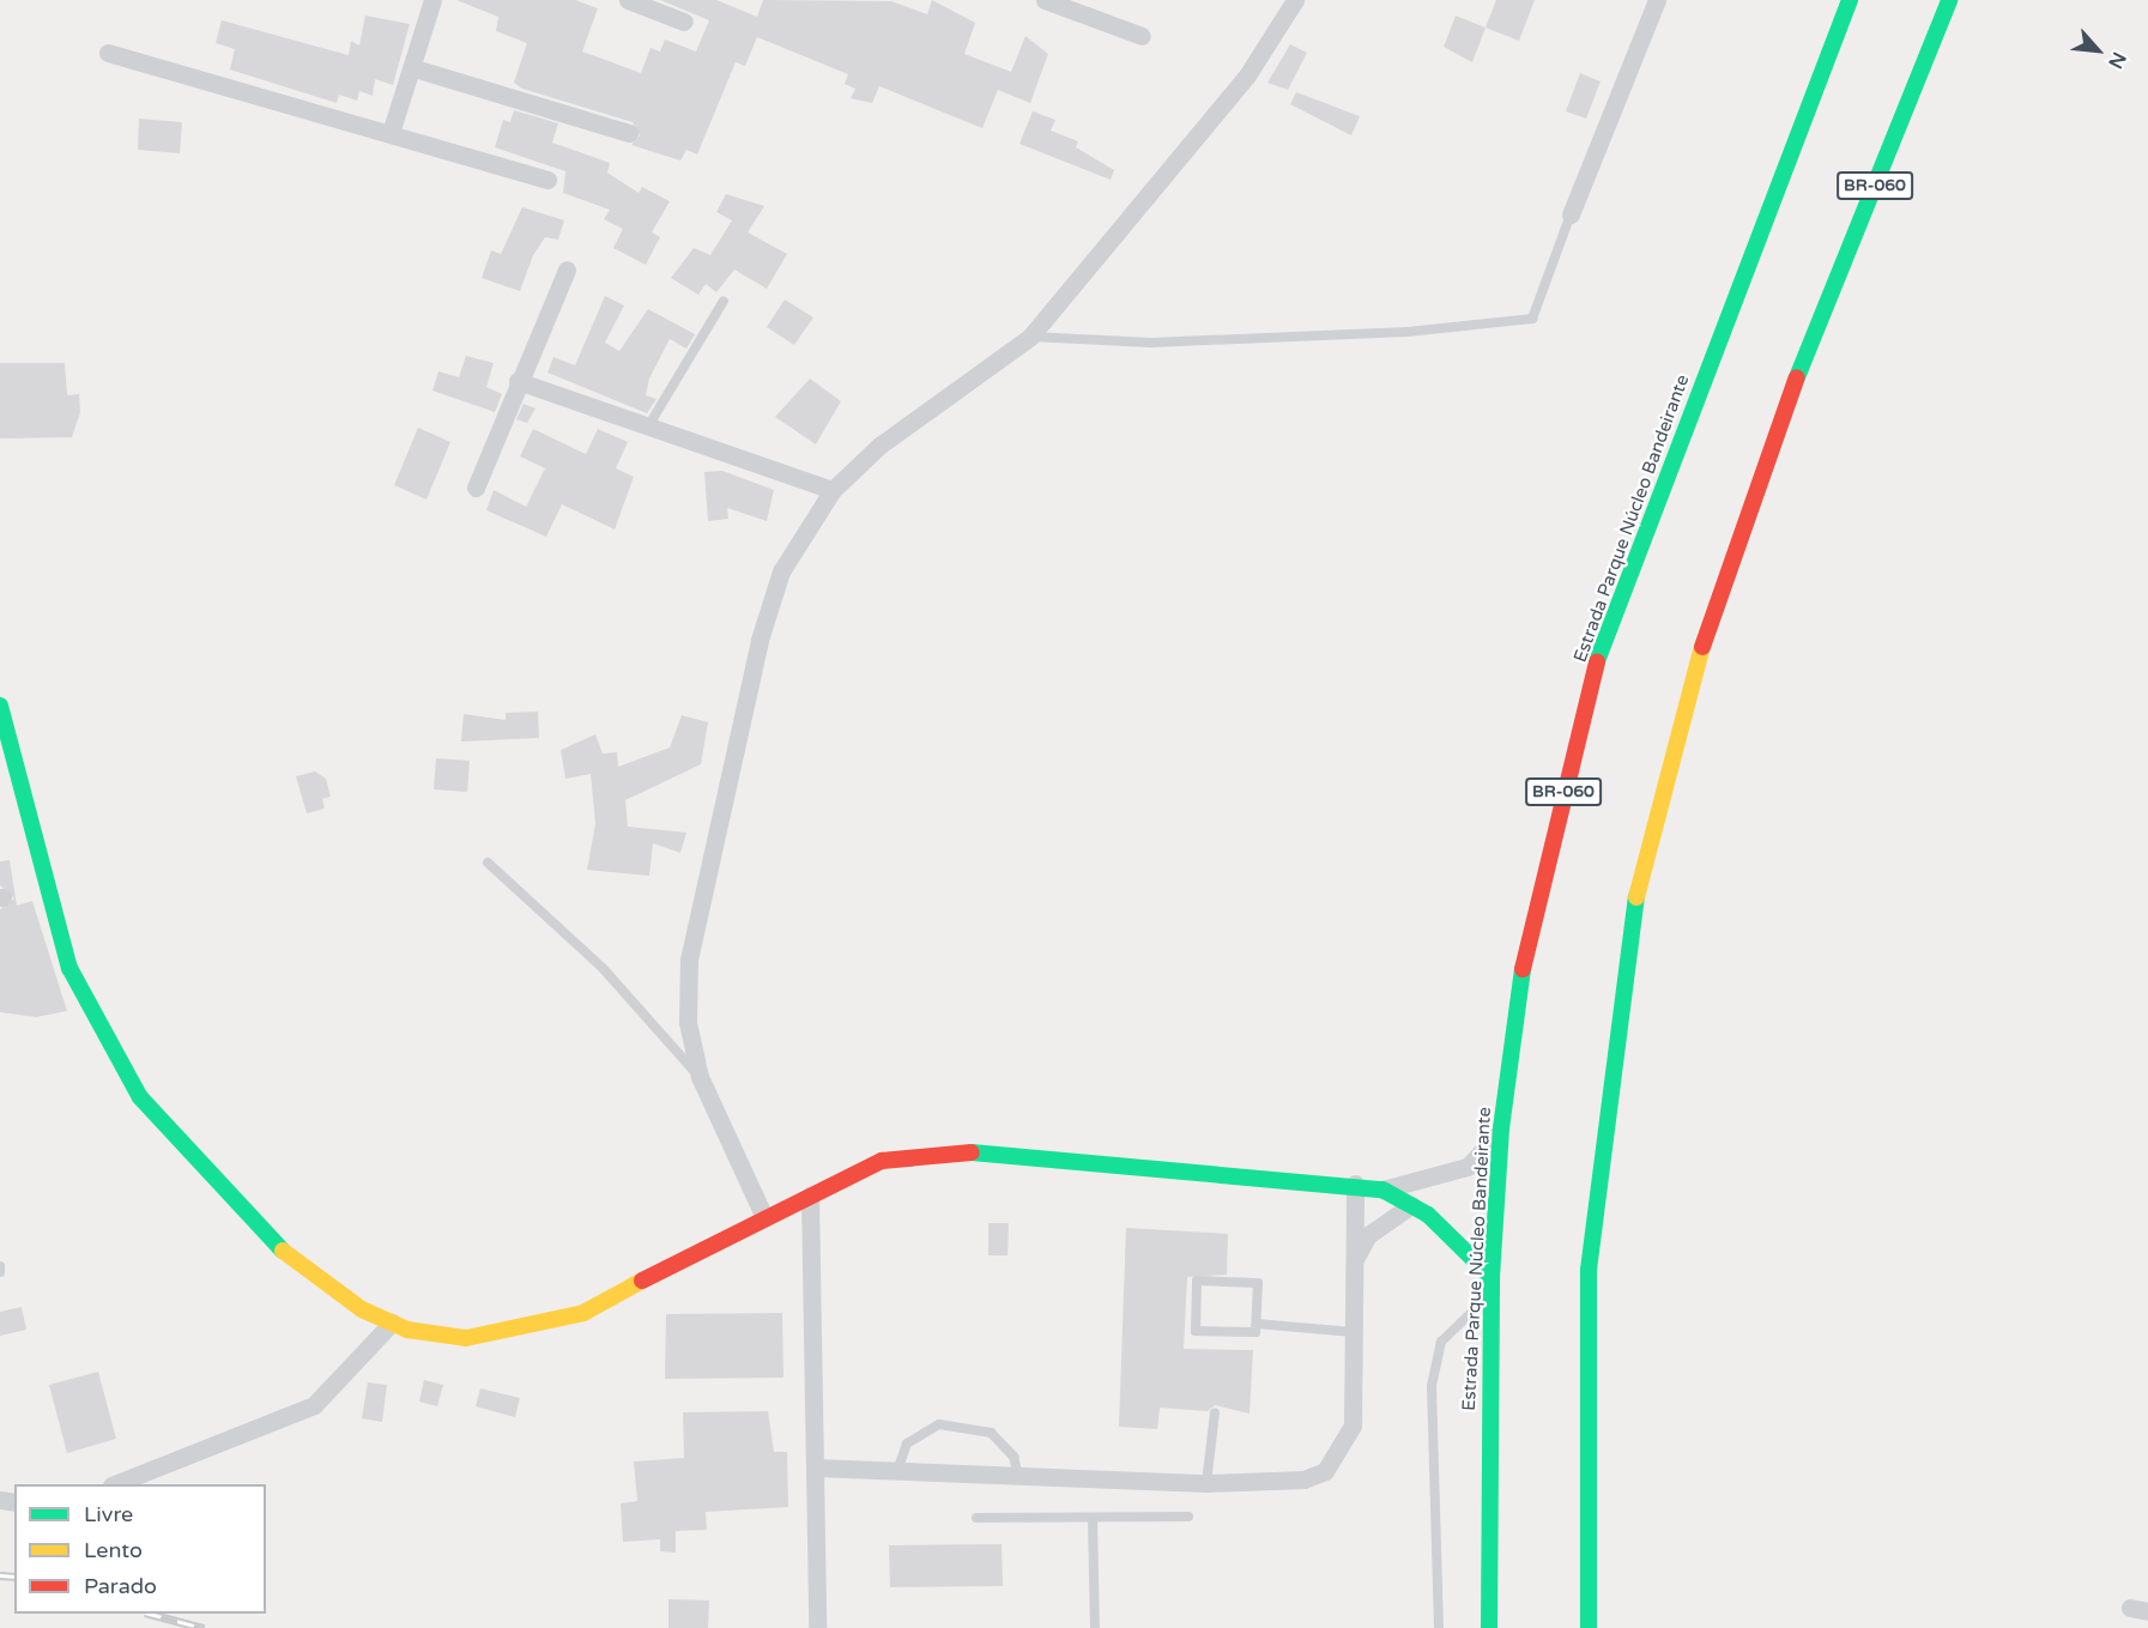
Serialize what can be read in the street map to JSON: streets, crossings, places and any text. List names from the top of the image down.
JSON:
{
  "streets": {
    "main road": ["BR-060", "Estrada Parque Núcleo Bandeirante"]
  },
  "legend": ["Livre", "Lento", "Parado"],
  "north": "bottom right"
}
